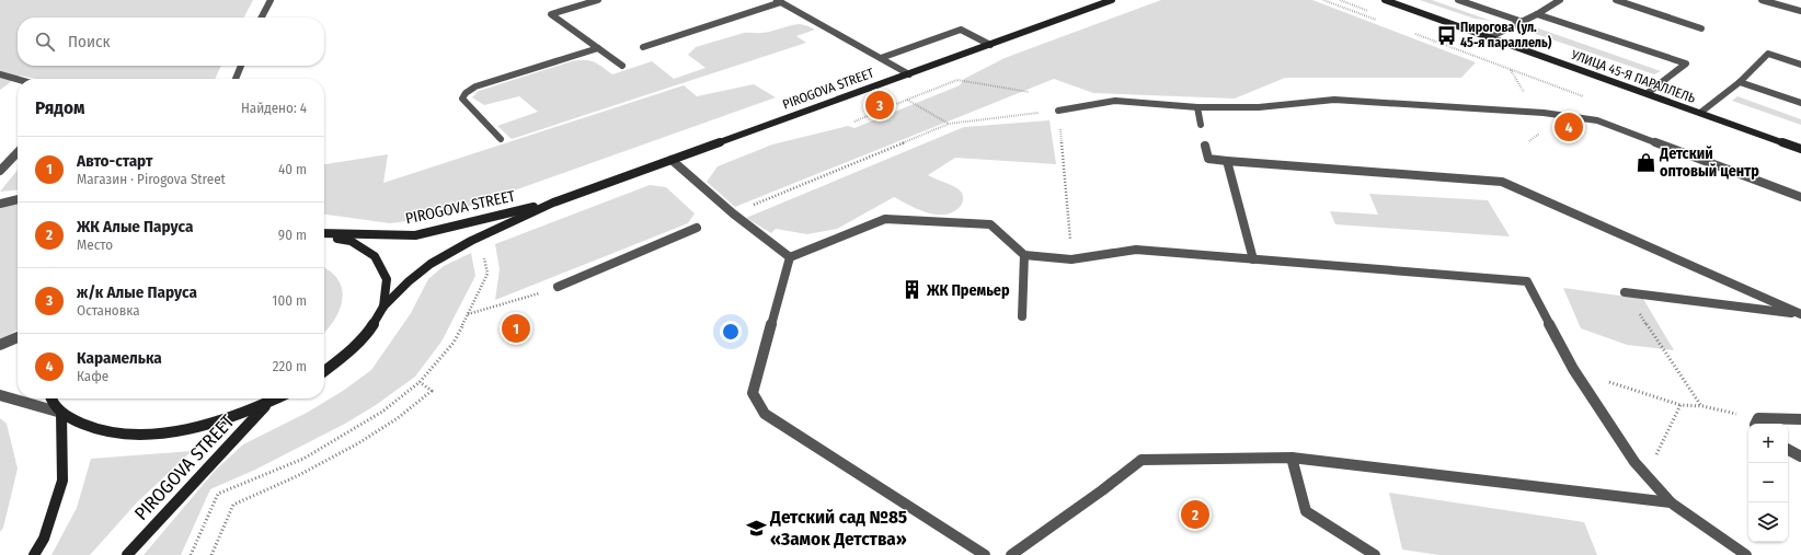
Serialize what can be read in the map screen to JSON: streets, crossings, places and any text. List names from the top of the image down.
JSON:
{
  "streets": {
    "main road": ["УЛИЦА 45-Я ПАРАЛЛЕЛЬ", "PIROGOVA STREET"]
  },
  "places": {
    "bus stop": ["Пирогова (ул. 45-я параллель)"],
    "shop": ["Детский оптовый центр"],
    "building": ["ЖК Премьер"],
    "school or university": ["Детский сад №85 «Замок Детства»"]
  },
  "page": {
    "search": "Поиск",
    "heading": ["Рядом", "Найдено: 4"],
    "pins": [
      "3",
      "4",
      "1",
      "2"
    ],
    "list": [
      {
        "mark": "1",
        "name": "Авто-старт",
        "note": "Магазин · Pirogova Street",
        "value": "40 m"
      },
      {
        "mark": "2",
        "name": "ЖК Алые Паруса",
        "note": "Место",
        "value": "90 m"
      },
      {
        "mark": "3",
        "name": "ж/к Алые Паруса",
        "note": "Остановка",
        "value": "100 m"
      },
      {
        "mark": "4",
        "name": "Карамелька",
        "note": "Кафе",
        "value": "220 m"
      }
    ],
    "map_buttons": ["+", "−"]
  }
}
